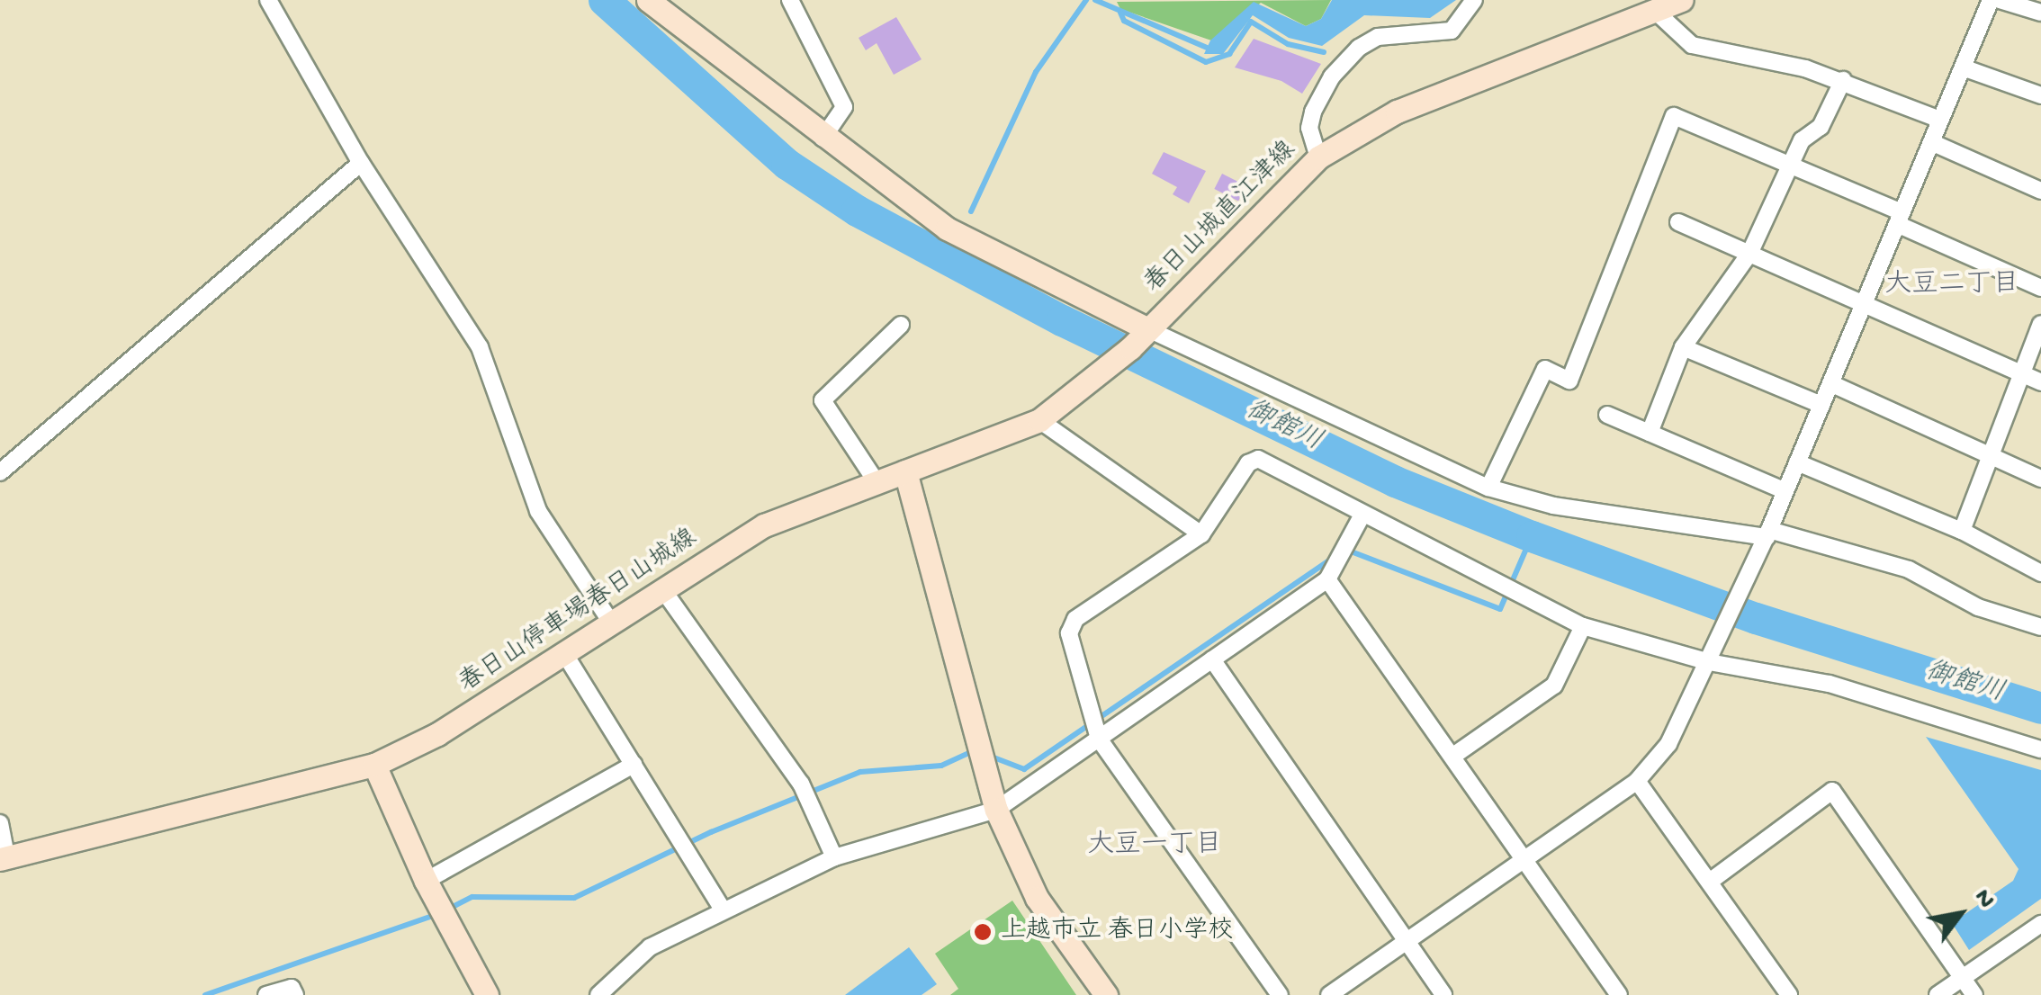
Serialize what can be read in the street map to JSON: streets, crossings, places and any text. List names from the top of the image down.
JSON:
{
  "streets": {
    "main road": ["春日山城直江津線", "春日山停車場春日山城線"]
  },
  "crossings": [
    ["春日山城直江津線", "春日山停車場春日山城線"]
  ],
  "districts": ["大豆二丁目", "大豆一丁目"],
  "water": ["御館川"],
  "places": ["上越市立 春日小学校"],
  "north": "top right"
}
